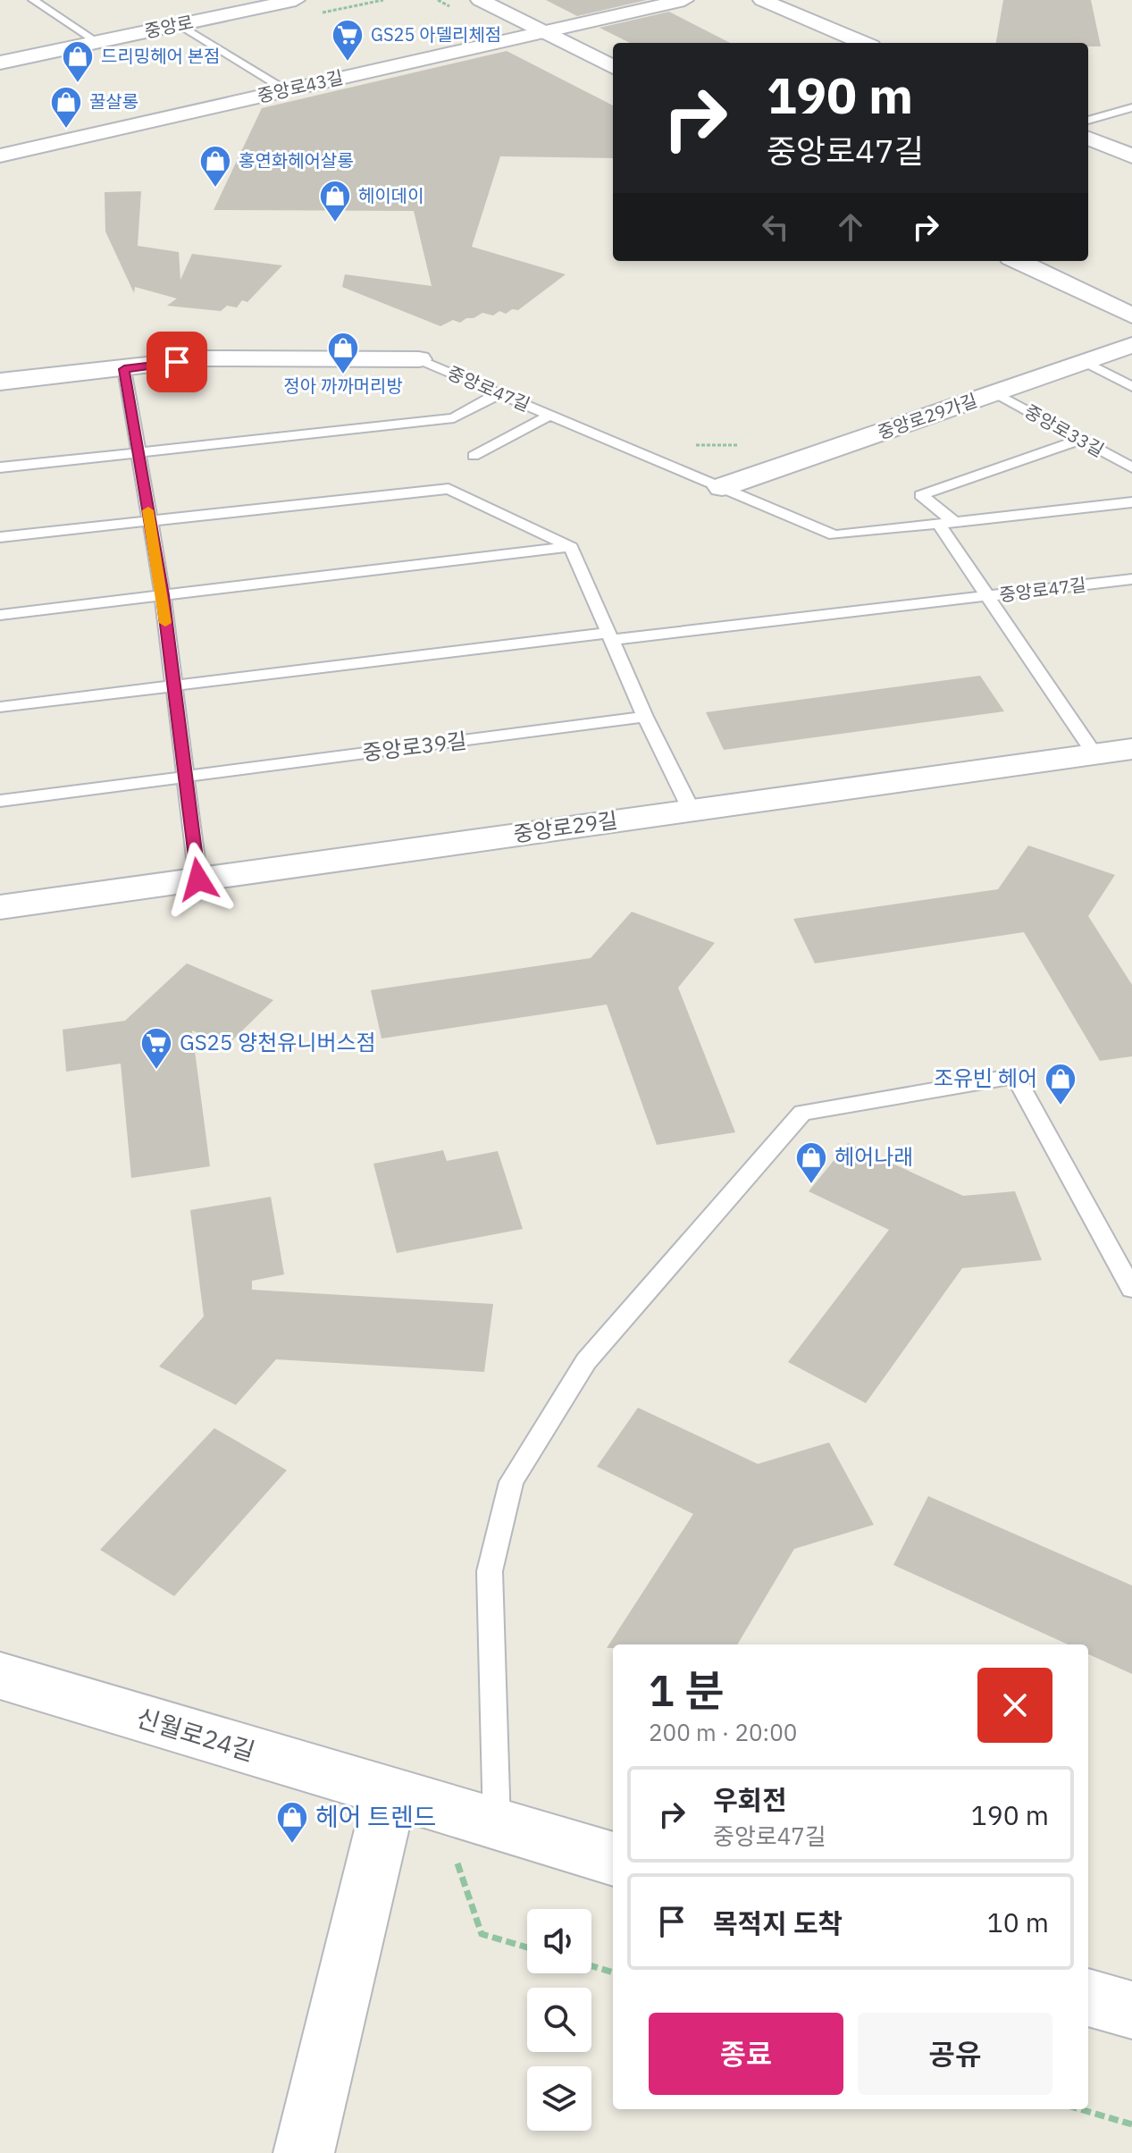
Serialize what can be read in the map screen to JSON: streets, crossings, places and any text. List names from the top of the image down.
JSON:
{
  "streets": {
    "street": [
      "중앙로",
      "중앙로43길",
      "중앙로47길",
      "중앙로29가길",
      "중앙로29길",
      "신월로24길"
    ],
    "lane": ["중앙로33길", "중앙로39길"]
  },
  "crossings": [
    ["중앙로47길", "중앙로29가길"],
    ["중앙로29가길", "중앙로33길"]
  ],
  "places": {
    "supermarket": ["GS25 아델리체점", "GS25 양천유니버스점"],
    "shop": [
      "드리밍헤어 본점",
      "꿀살롱",
      "홍연화헤어살롱",
      "헤이데이",
      "정아 까까머리방",
      "조유빈 헤어",
      "헤어나래",
      "헤어 트렌드"
    ]
  },
  "page": {
    "turn": ["190 m", "중앙로47길"],
    "heading": ["1 분", "200 m · 20:00"],
    "list": [
      {
        "name": "우회전",
        "note": "중앙로47길",
        "value": "190 m"
      },
      {
        "name": "목적지 도착",
        "value": "10 m"
      }
    ],
    "buttons": ["종료", "공유"]
  }
}
